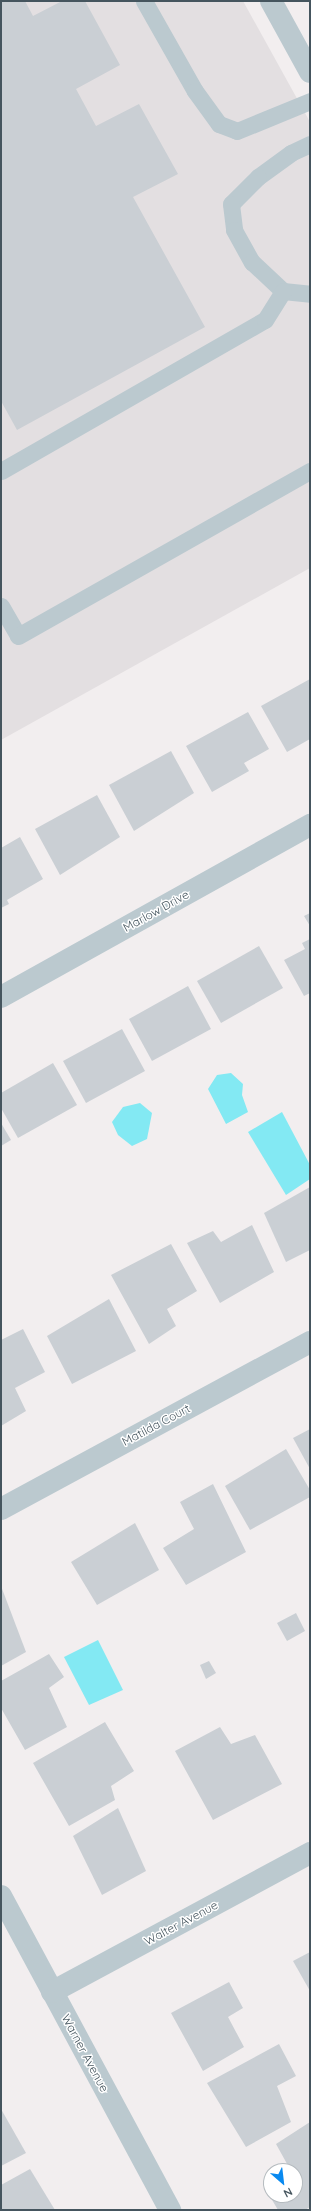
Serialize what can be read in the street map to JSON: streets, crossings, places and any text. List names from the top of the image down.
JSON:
{
  "streets": {
    "street": [
      "Marlow Drive",
      "Matilda Court",
      "Walter Avenue",
      "Warner Avenue"
    ]
  },
  "crossings": [
    ["Walter Avenue", "Warner Avenue"]
  ],
  "north": "bottom right"
}
